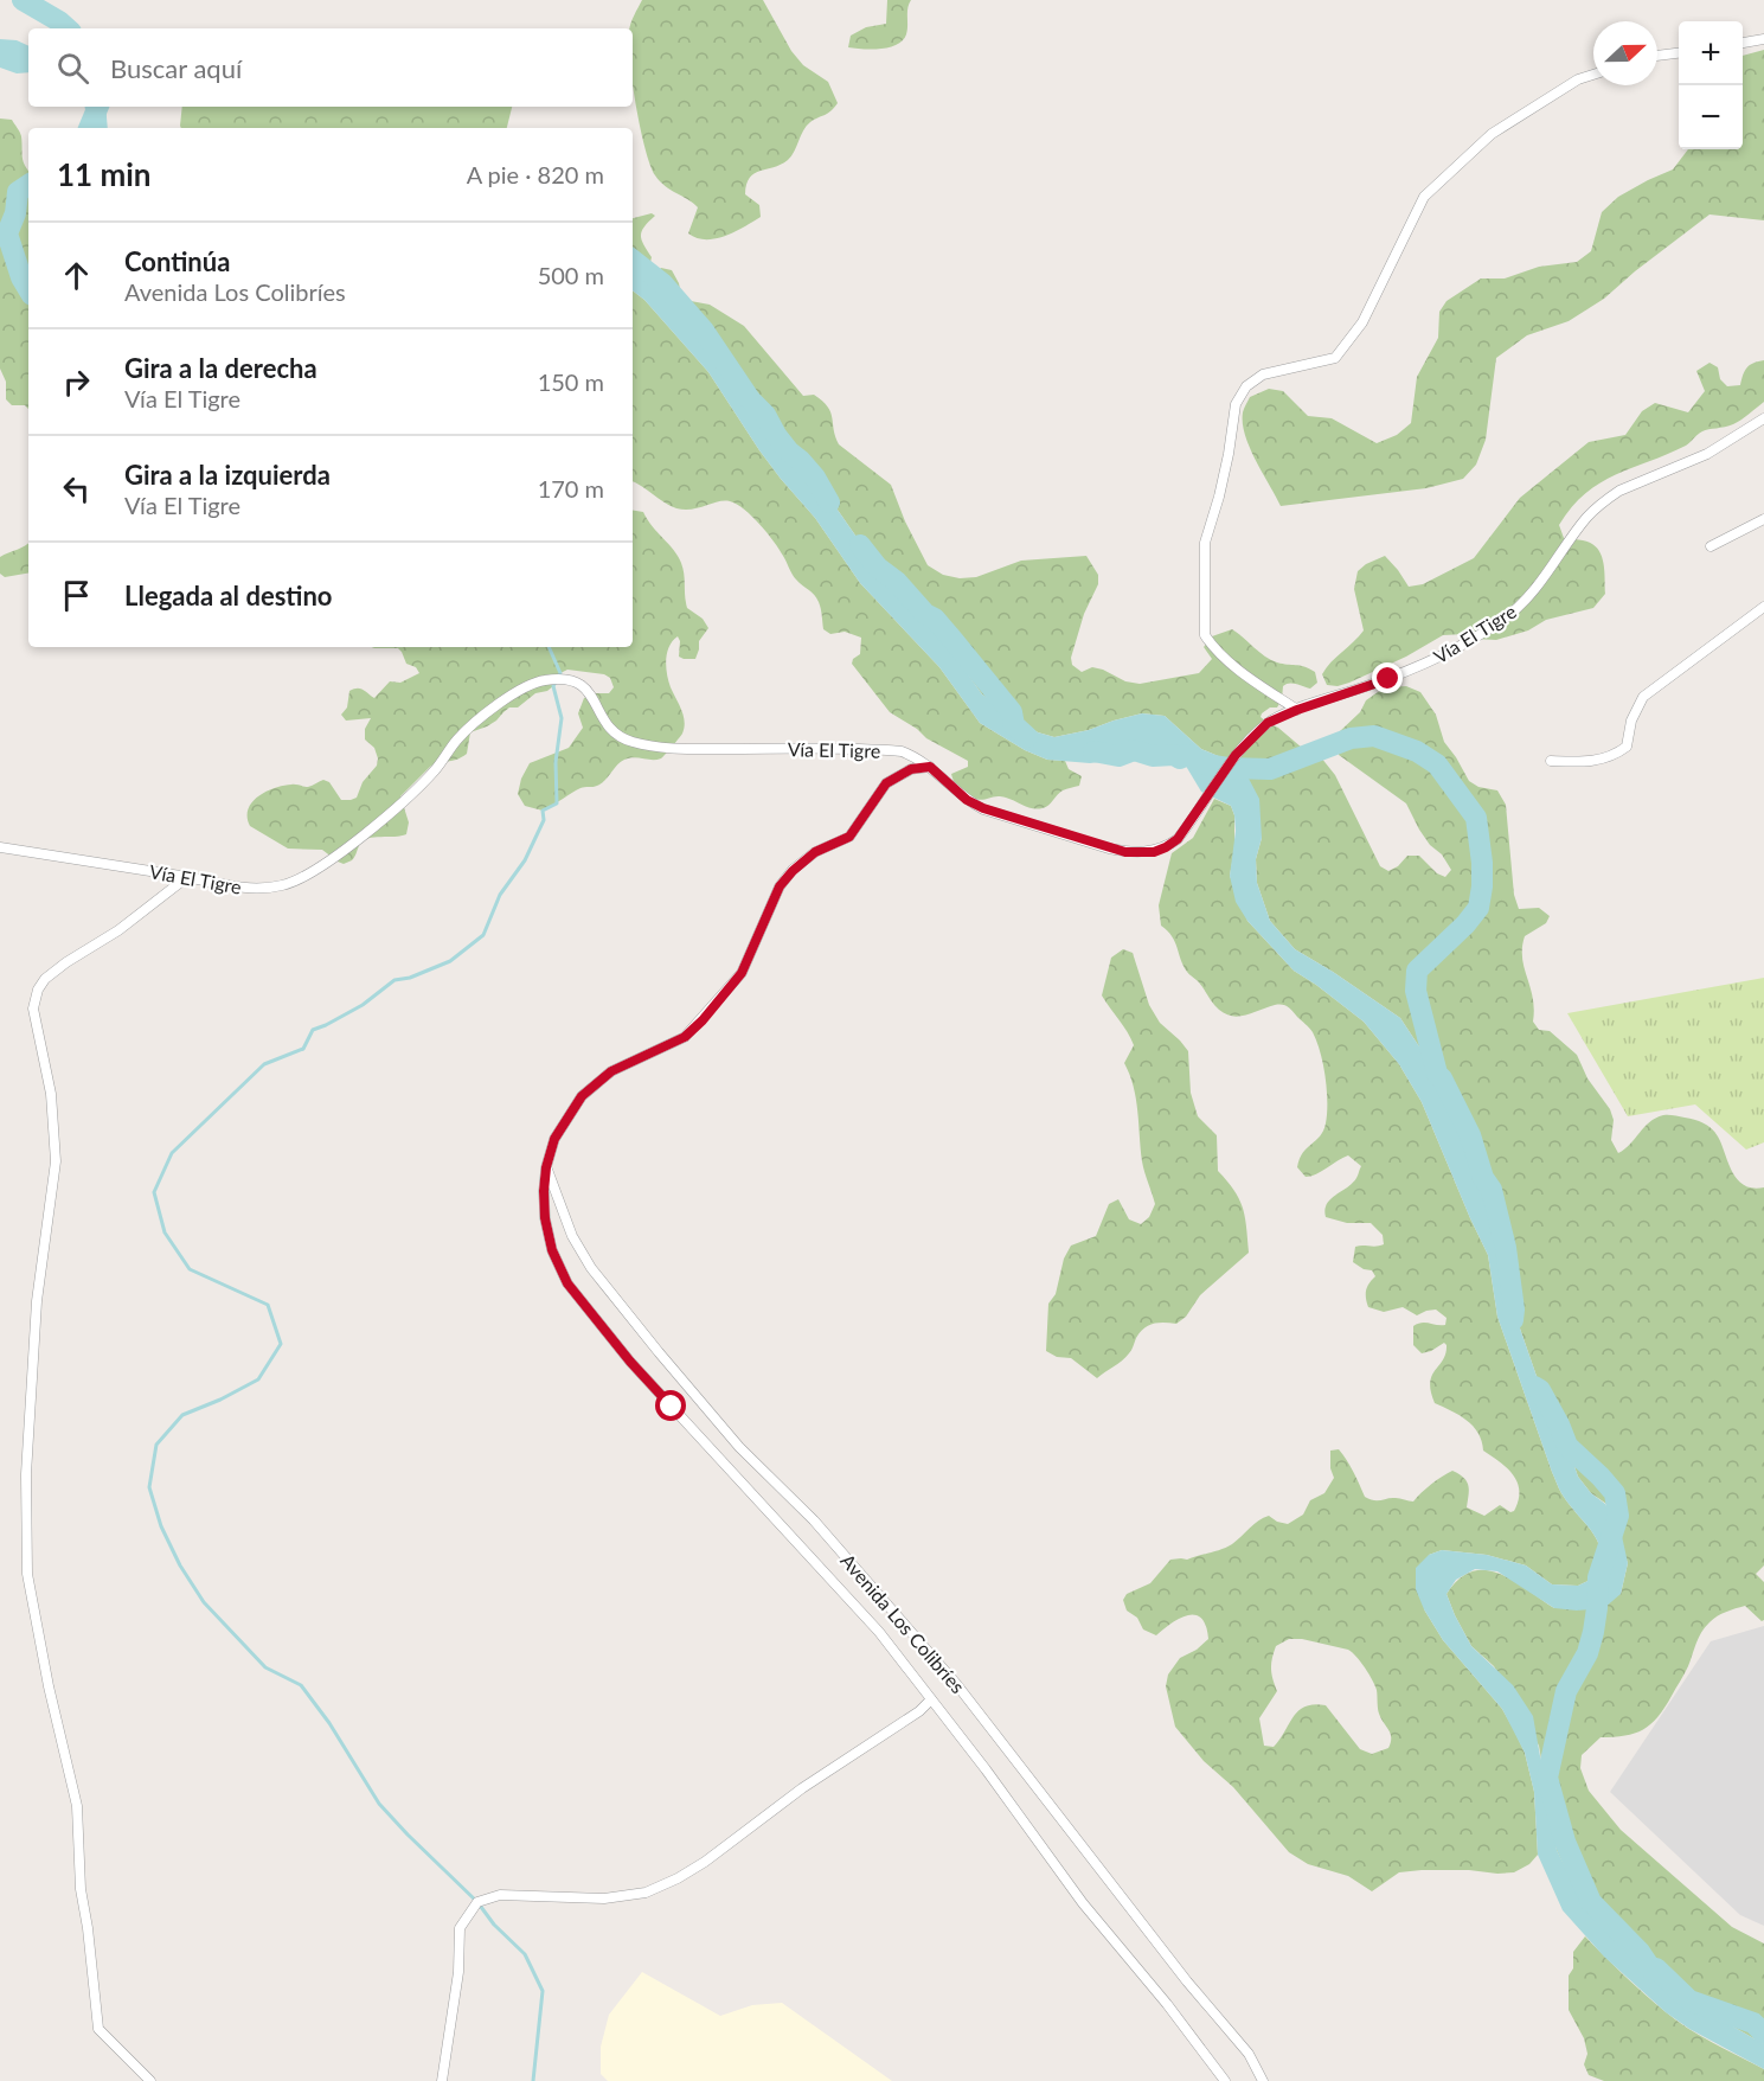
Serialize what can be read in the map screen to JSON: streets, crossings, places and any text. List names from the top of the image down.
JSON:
{
  "streets": {
    "street": ["Vía El Tigre", "Avenida Los Colibríes"]
  },
  "crossings": [
    ["Vía El Tigre", "Avenida Los Colibríes"]
  ],
  "north": "right",
  "page": {
    "map_buttons": ["+", "−"],
    "search": "Buscar aquí",
    "heading": ["11 min", "A pie · 820 m"],
    "list": [
      ["Continúa", "Avenida Los Colibríes", "500 m"],
      ["Gira a la derecha", "Vía El Tigre", "150 m"],
      ["Gira a la izquierda", "Vía El Tigre", "170 m"],
      "Llegada al destino"
    ]
  }
}
